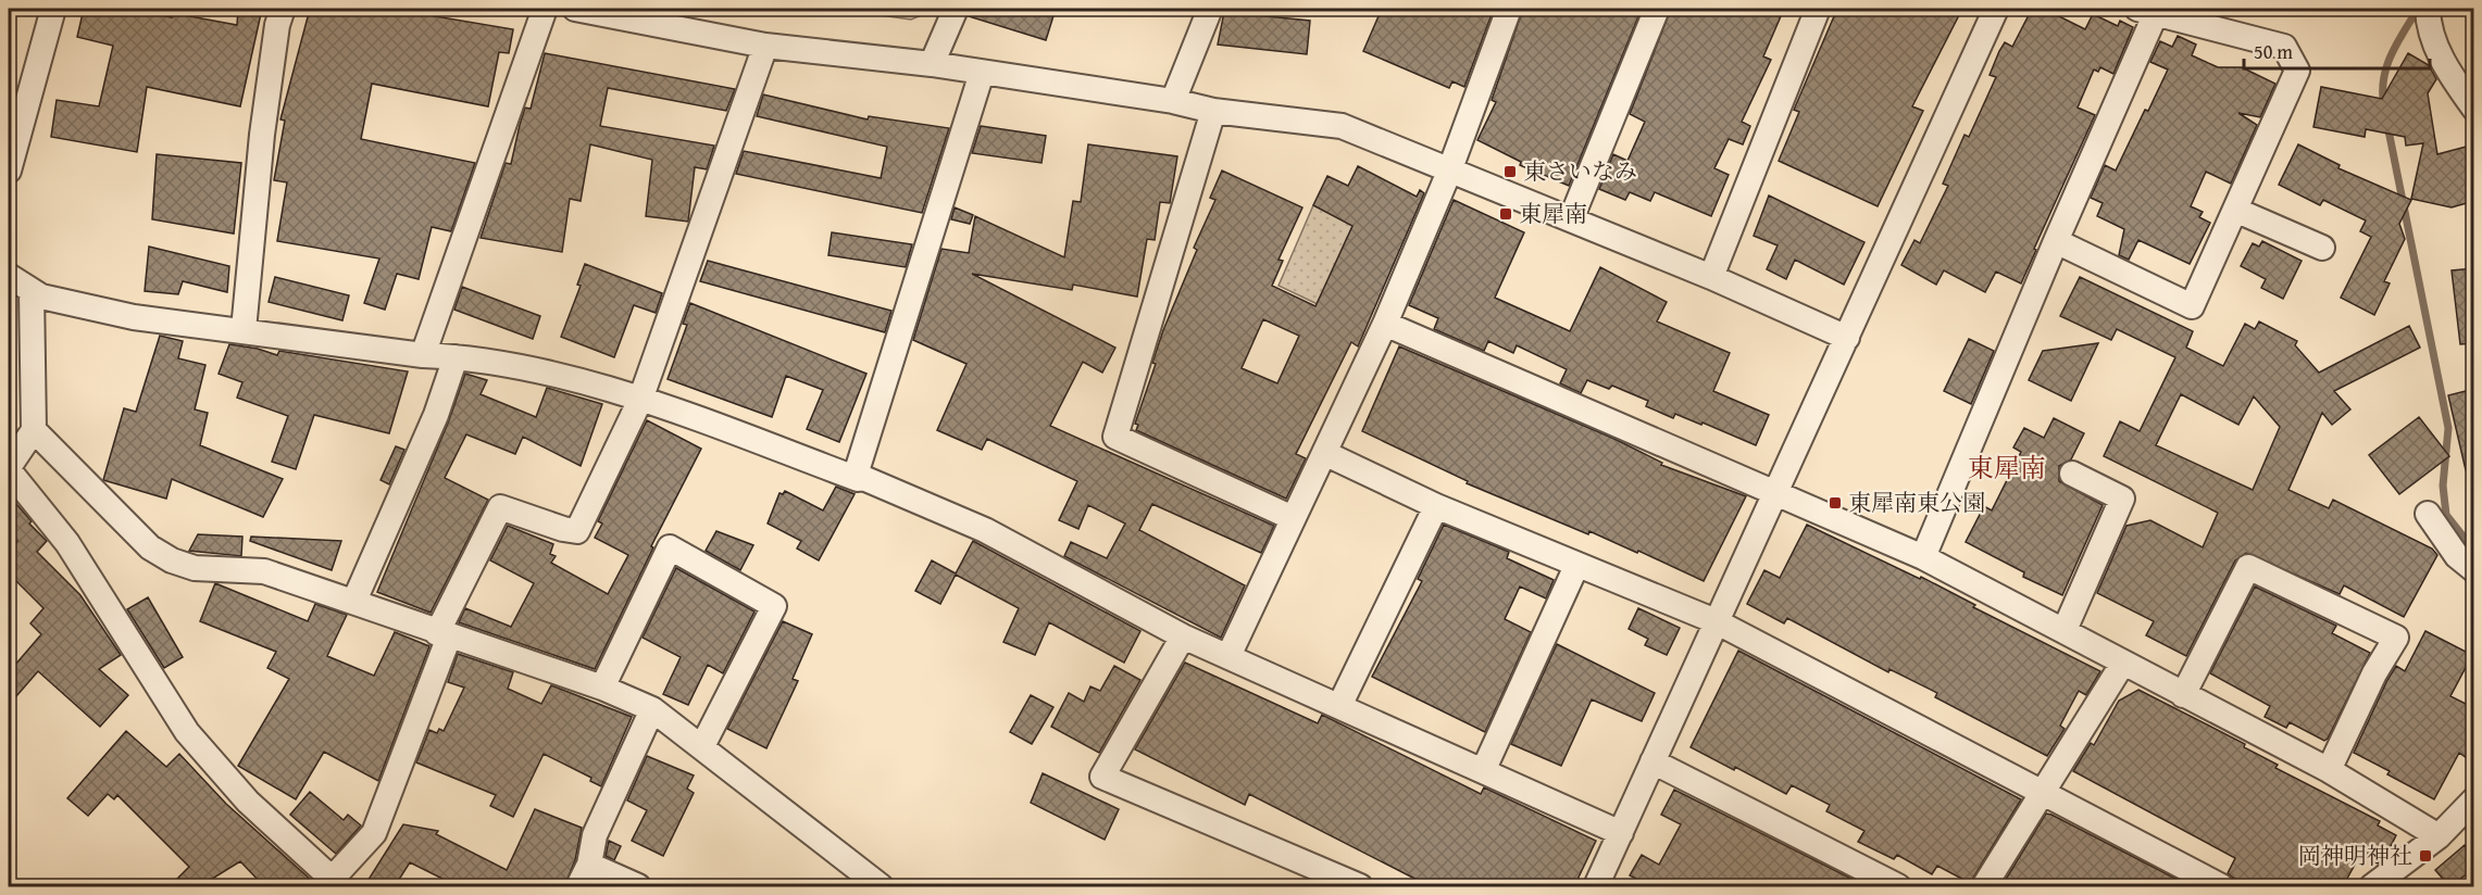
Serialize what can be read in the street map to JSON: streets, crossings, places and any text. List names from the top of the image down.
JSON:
{
  "districts": ["東犀南"],
  "places": {
    "transit": [
      "東さいなみ",
      "東犀南",
      "東犀南東公園",
      "岡神明神社"
    ]
  },
  "scale_bar": "50 m"
}
